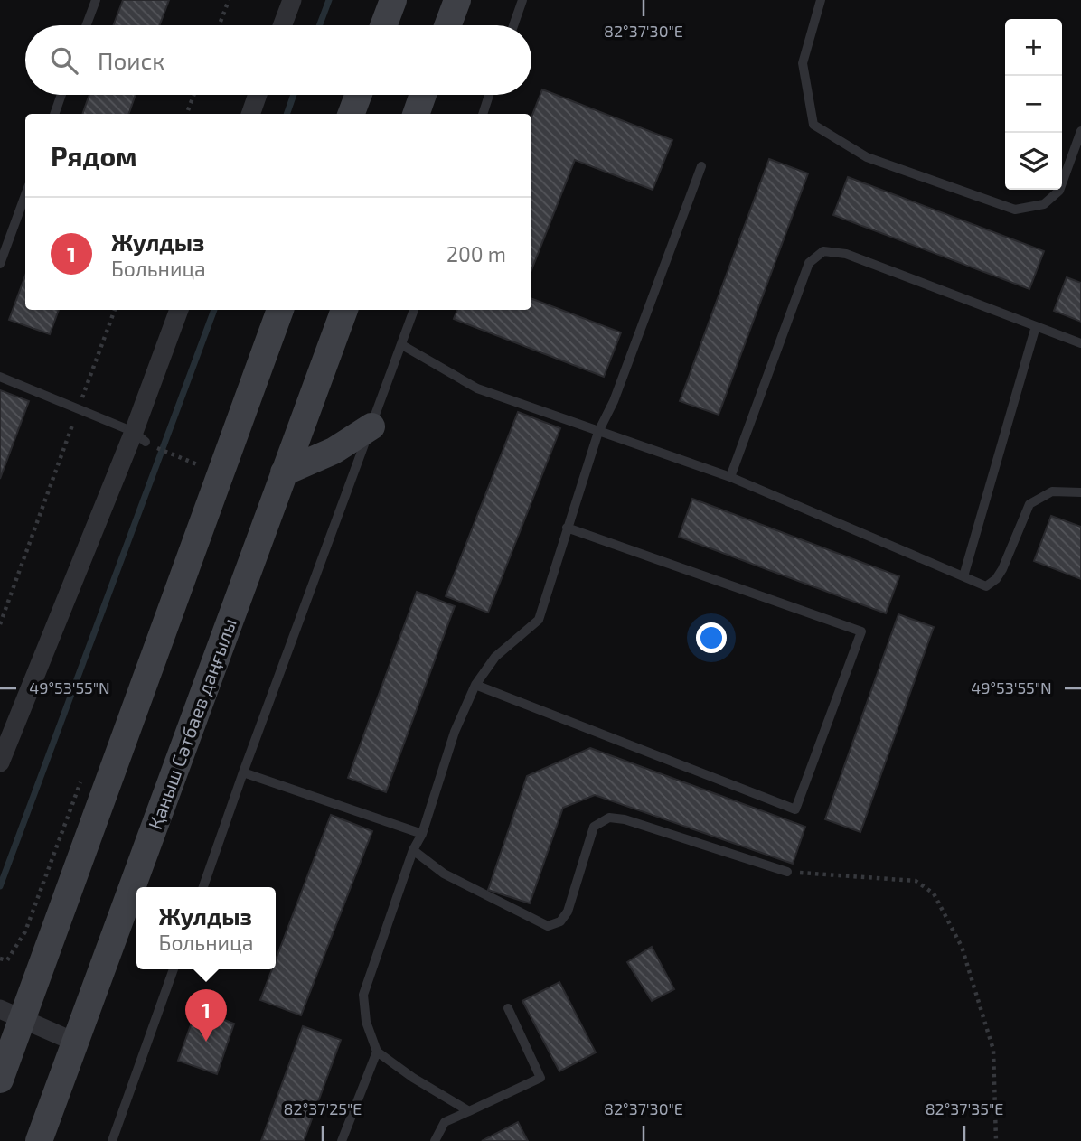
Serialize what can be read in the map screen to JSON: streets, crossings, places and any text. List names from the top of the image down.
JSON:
{
  "streets": {
    "main road": ["Қаныш Сәтбаев даңғылы"]
  },
  "page": {
    "map_buttons": ["+", "−"],
    "search": "Поиск",
    "heading": "Рядом",
    "list": [
      {
        "mark": "1",
        "name": "Жулдыз",
        "note": "Больница",
        "value": "200 m"
      }
    ],
    "popup": ["Жулдыз", "Больница"],
    "pins": "1"
  },
  "coordinates": [
    "82°37'30\"E",
    "49°53'55\"N",
    "82°37'25\"E",
    "82°37'35\"E"
  ]
}
